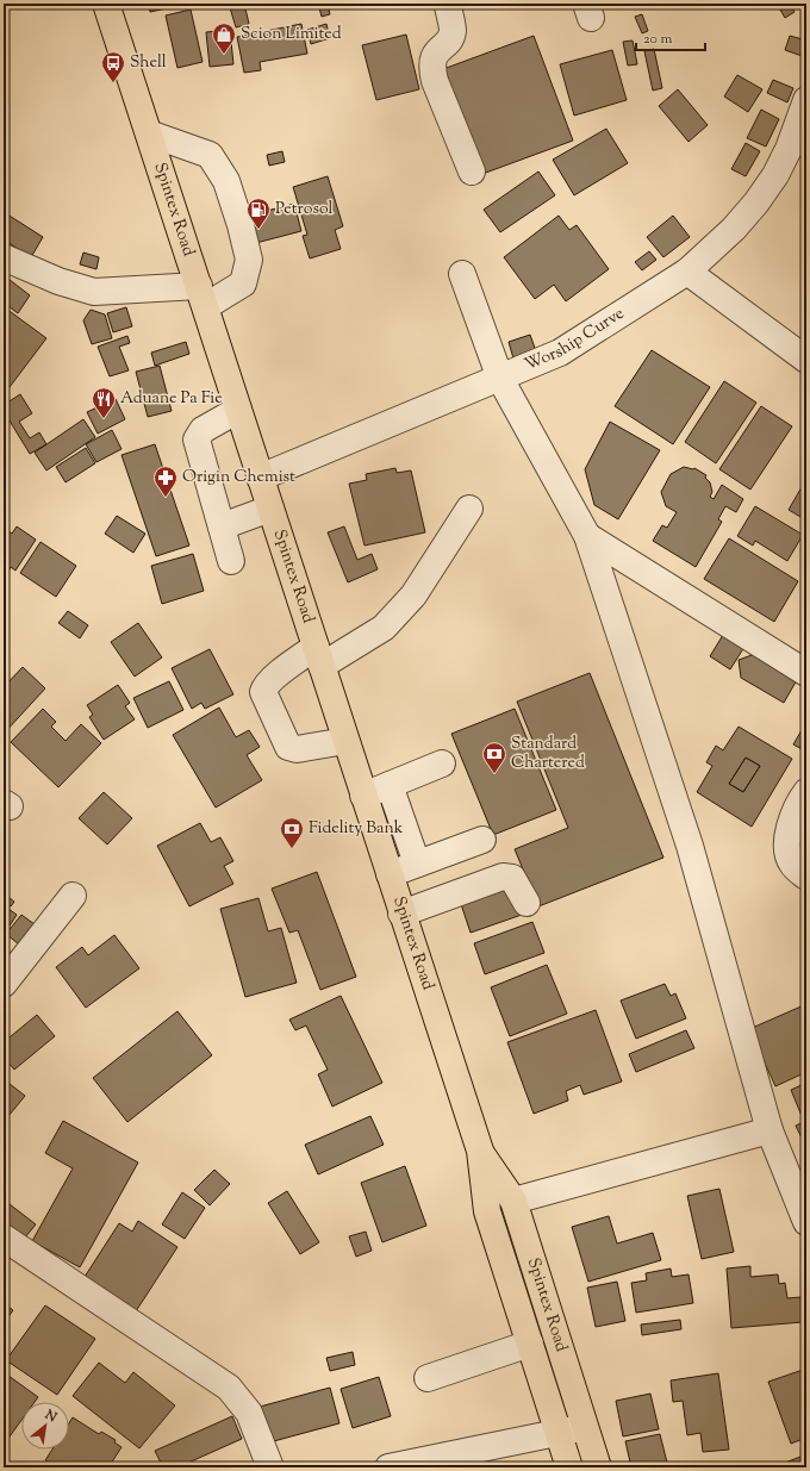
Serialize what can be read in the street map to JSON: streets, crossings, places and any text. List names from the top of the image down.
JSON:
{
  "streets": {
    "main road": ["Spintex Road"],
    "street": ["Worship Curve"]
  },
  "crossings": [
    ["Spintex Road", "Worship Curve"]
  ],
  "places": {
    "shop": ["Scion Limited"],
    "bus stop": ["Shell"],
    "fuel station": ["Petrosol"],
    "restaurant": ["Aduane Pa Fie"],
    "pharmacy": ["Origin Chemist"],
    "bank": ["Standard Chartered", "Fidelity Bank"]
  },
  "scale_bar": "20 m",
  "north": "top right"
}
